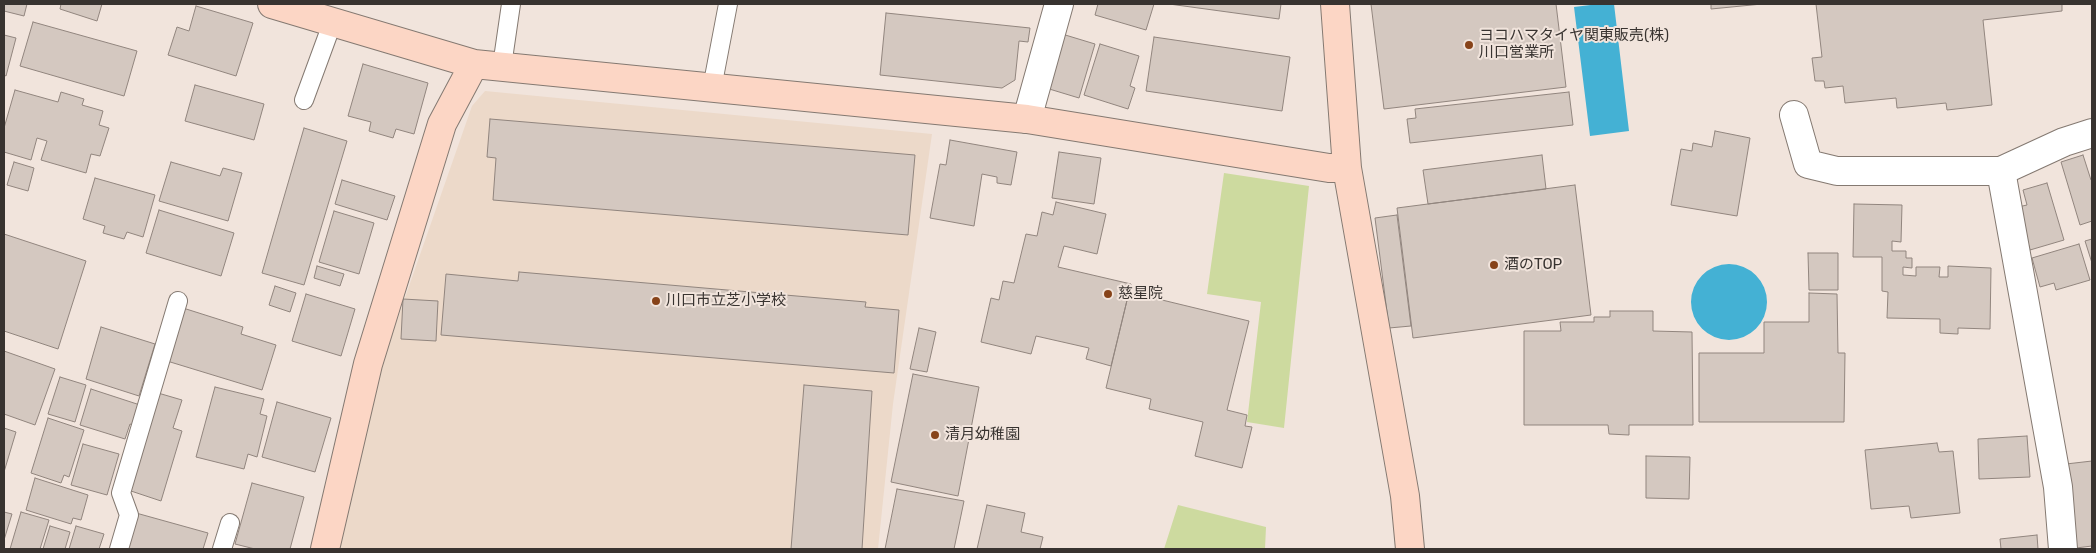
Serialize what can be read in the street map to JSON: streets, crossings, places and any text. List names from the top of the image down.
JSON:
{
  "places": [
    "ヨコハマタイヤ関東販売(株) 川口営業所",
    "酒のTOP",
    "慈星院",
    "川口市立芝小学校",
    "清月幼稚園"
  ]
}
